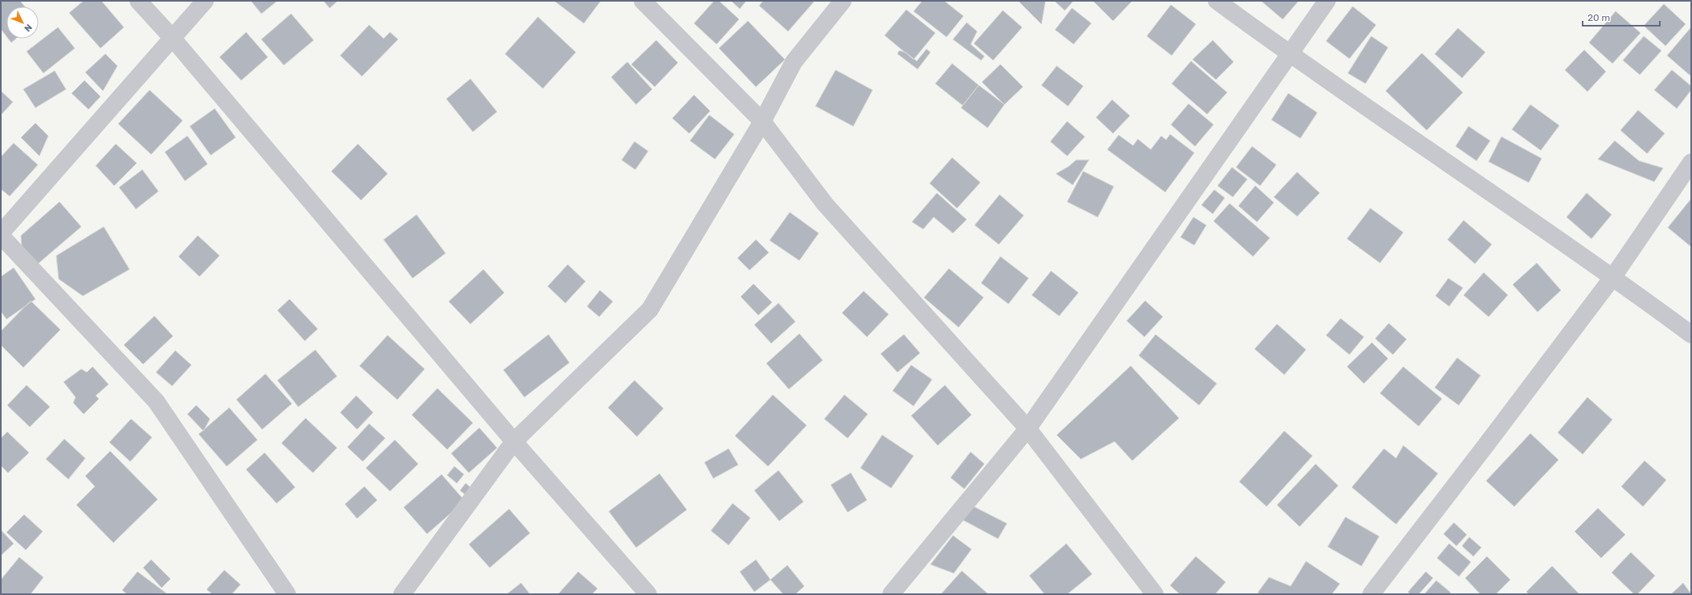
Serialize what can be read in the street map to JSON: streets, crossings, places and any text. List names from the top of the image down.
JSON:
{
  "scale_bar": "20 m",
  "north": "bottom right"
}
